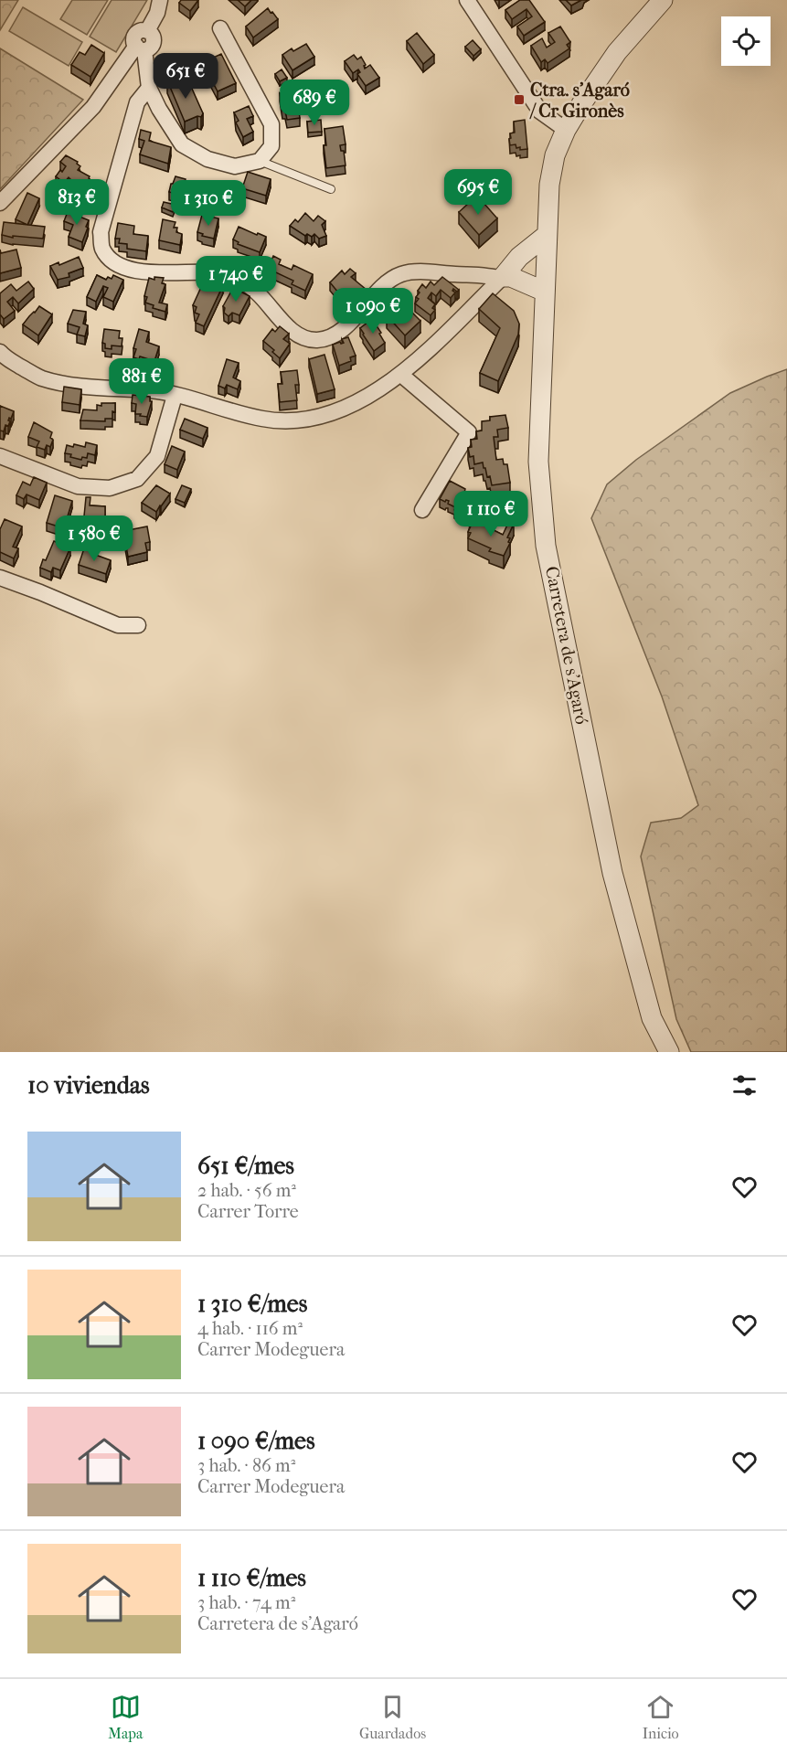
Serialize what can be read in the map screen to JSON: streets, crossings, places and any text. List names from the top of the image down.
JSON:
{
  "streets": {
    "street": ["Carretera de s'Agaró"]
  },
  "places": {
    "transit": ["Ctra. s'Agaró / Cr Gironès"]
  },
  "page": {
    "price": [
      "651 €",
      "689 €",
      "695 €",
      "813 €",
      "1 310 €",
      "1 740 €",
      "1 090 €",
      "881 €",
      "1 110 €",
      "1 580 €"
    ],
    "heading": "10 viviendas",
    "list": [
      {
        "name": "651 €/mes",
        "note": "2 hab. · 56 m² · Carrer Torre"
      },
      {
        "name": "1 310 €/mes",
        "note": "4 hab. · 116 m² · Carrer Modeguera"
      },
      {
        "name": "1 090 €/mes",
        "note": "3 hab. · 86 m² · Carrer Modeguera"
      },
      {
        "name": "1 110 €/mes",
        "note": "3 hab. · 74 m² · Carretera de s'Agaró"
      }
    ],
    "tabs": ["Mapa", "Guardados", "Inicio"]
  }
}
